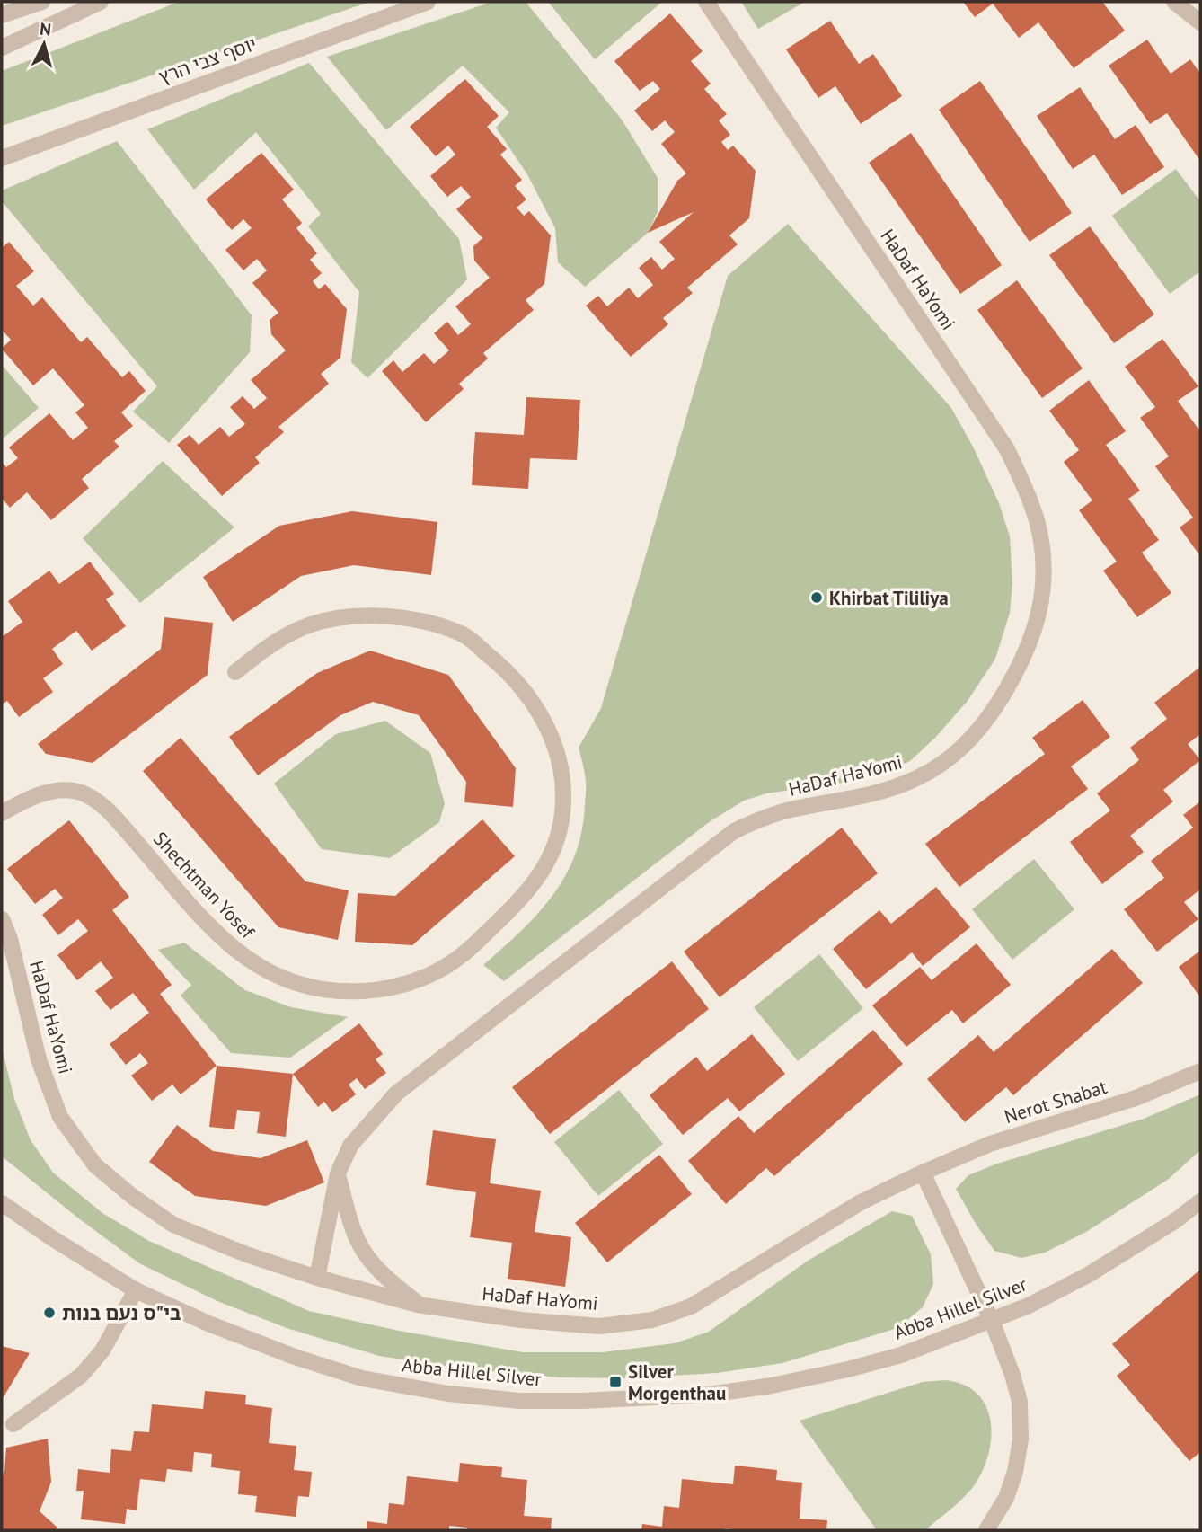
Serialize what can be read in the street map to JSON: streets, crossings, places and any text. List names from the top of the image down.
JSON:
{
  "streets": {
    "street": [
      "יוסף צבי הרץ",
      "HaDaf HaYomi",
      "Shechtman Yosef",
      "Nerot Shabat",
      "Abba Hillel Silver"
    ]
  },
  "crossings": [
    ["HaDaf HaYomi", "Nerot Shabat"]
  ],
  "places": {
    "other": ["Khirbat Tililiya", "בי\"ס נעם בנות"],
    "transit": ["Silver Morgenthau"]
  },
  "north": "top"
}
